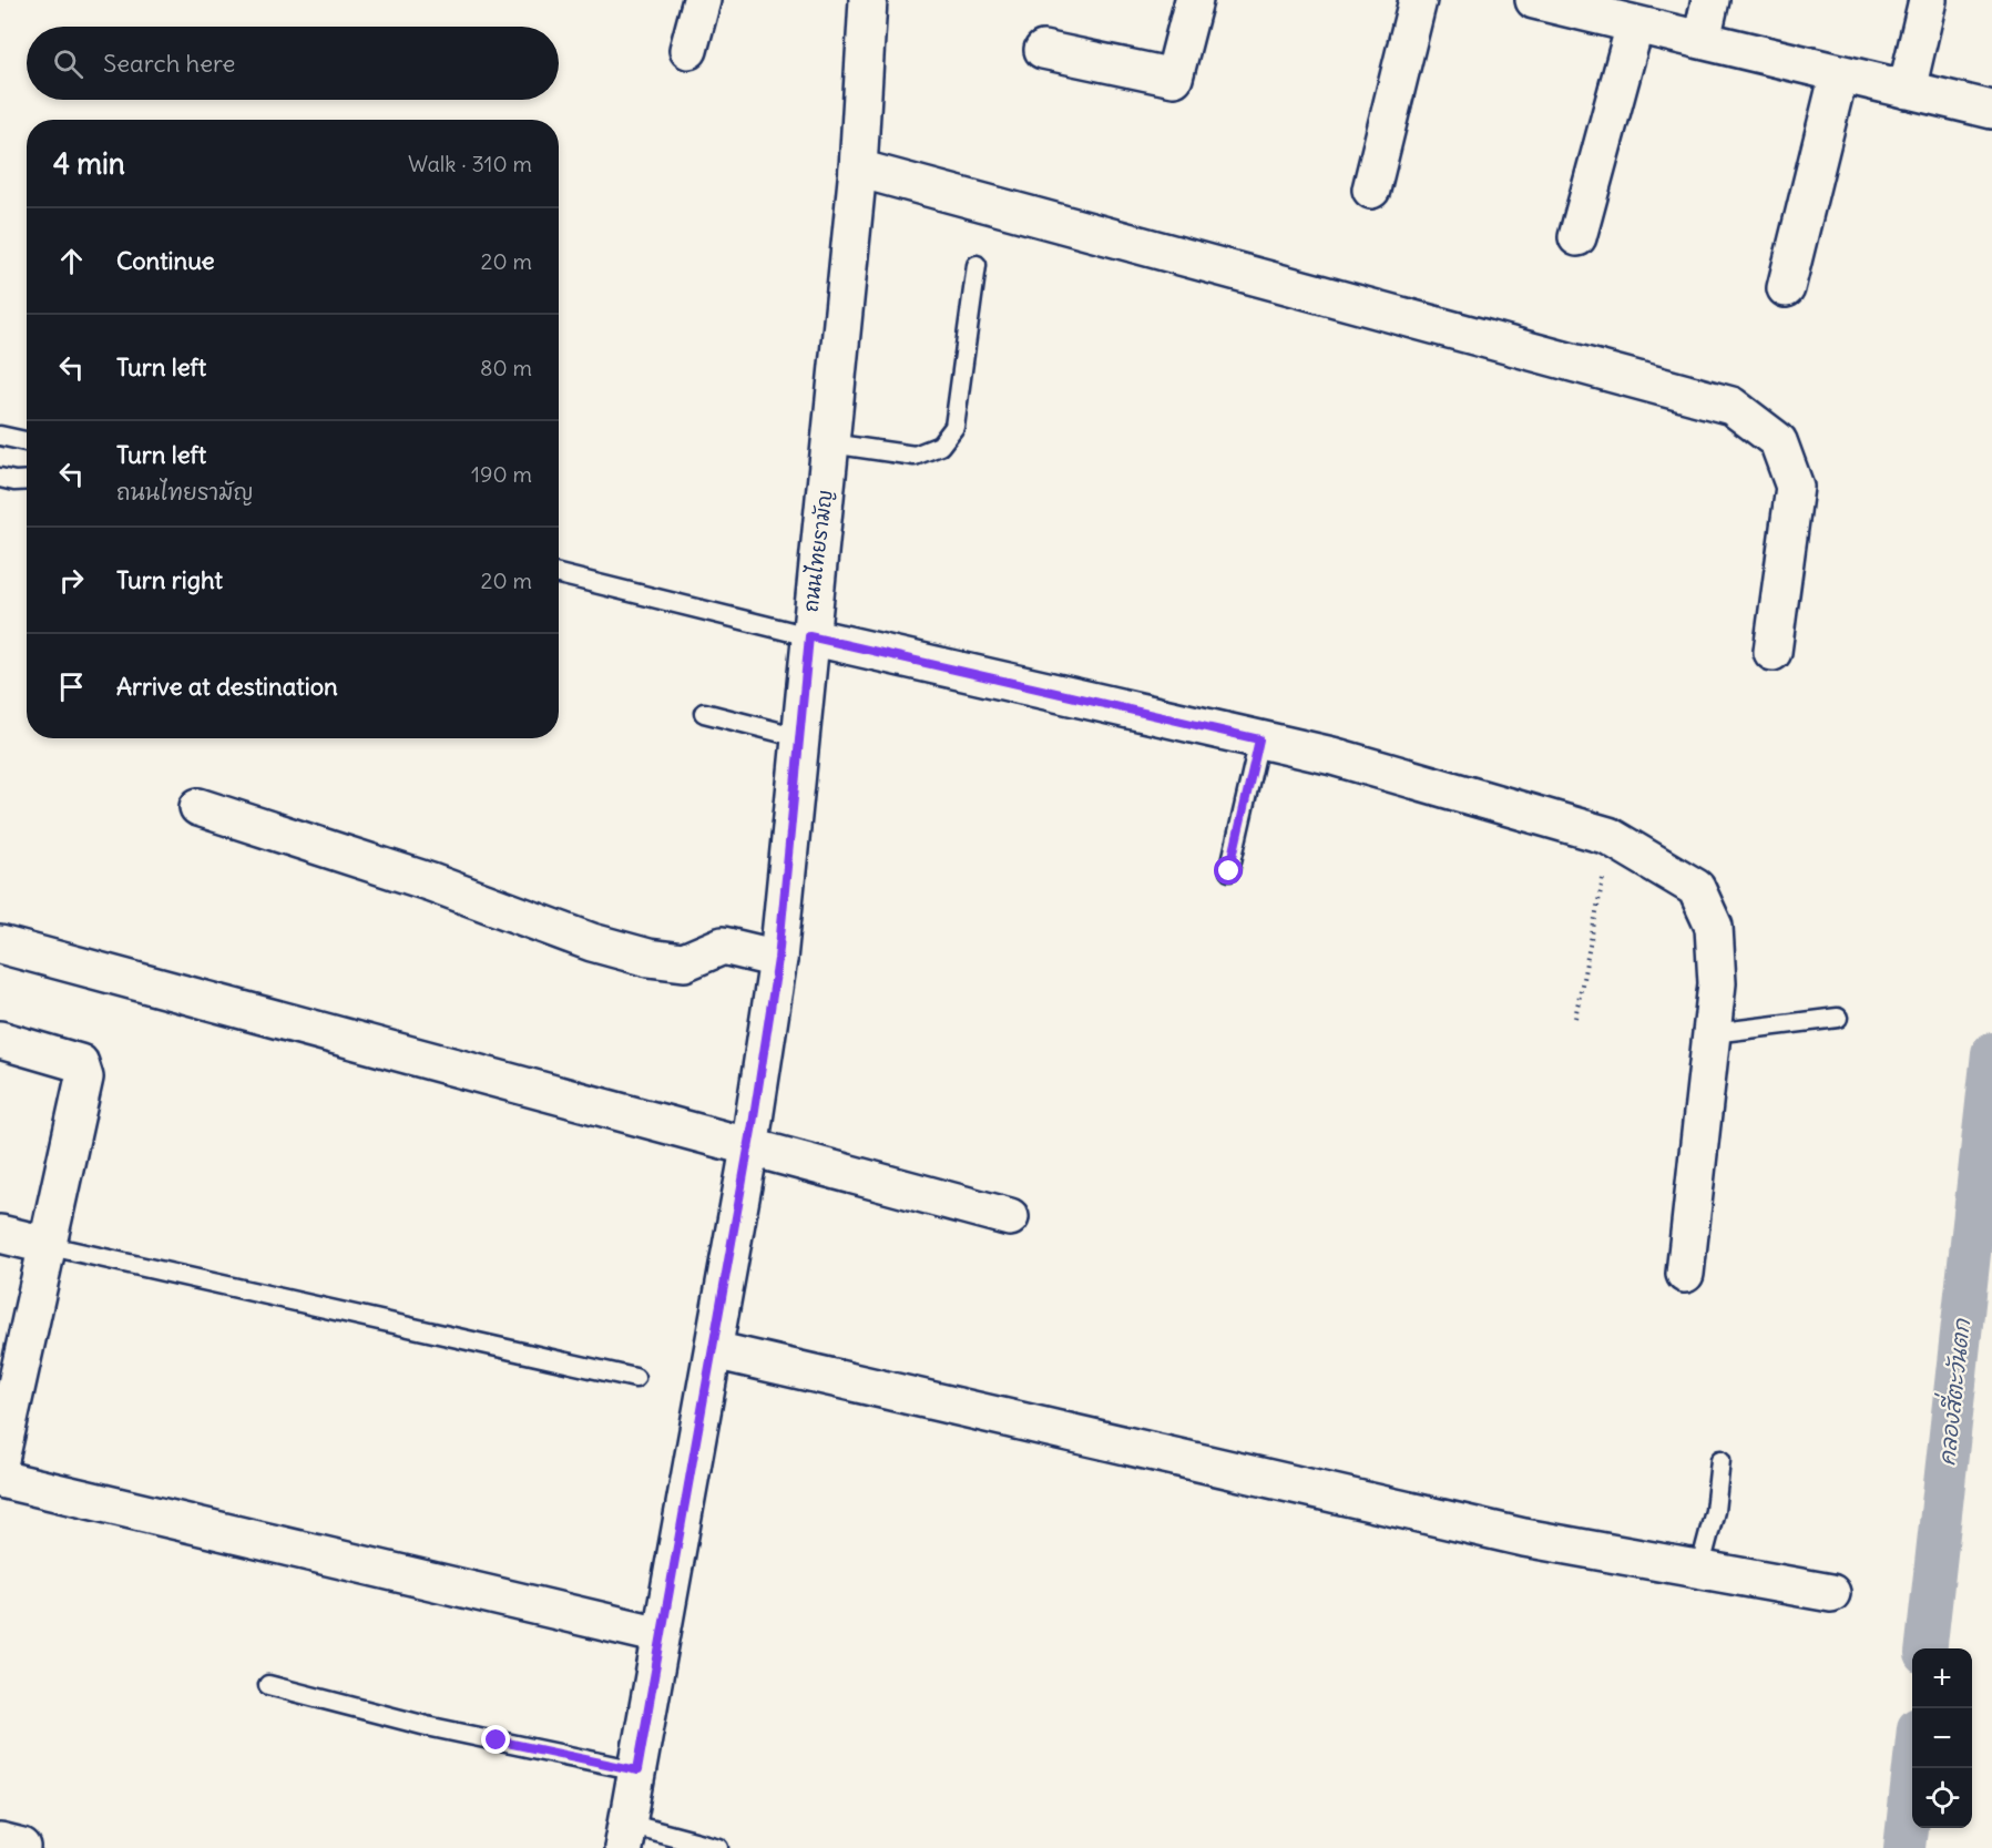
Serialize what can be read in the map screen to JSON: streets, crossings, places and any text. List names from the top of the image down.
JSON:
{
  "streets": {
    "street": ["ถนนไทยรามัญ"]
  },
  "water": ["คลองสี่ตะวันตก"],
  "page": {
    "search": "Search here",
    "heading": ["4 min", "Walk · 310 m"],
    "list": [
      ["Continue", "20 m"],
      ["Turn left", "80 m"],
      ["Turn left", "ถนนไทยรามัญ", "190 m"],
      ["Turn right", "20 m"],
      "Arrive at destination"
    ],
    "map_buttons": ["+", "−"]
  }
}
